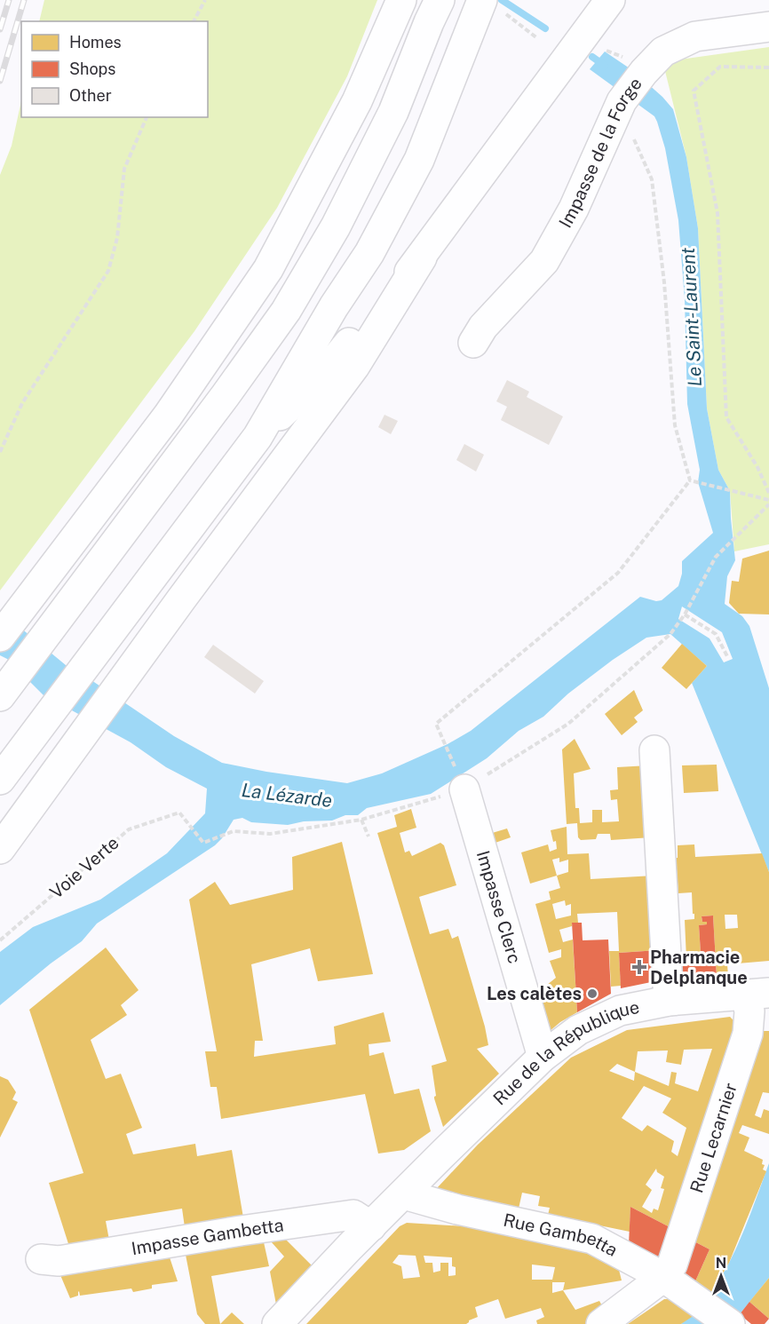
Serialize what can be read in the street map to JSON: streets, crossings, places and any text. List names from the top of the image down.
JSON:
{
  "streets": {
    "main road": [
      "Impasse de la Forge",
      "Impasse Clerc",
      "Rue de la République",
      "Rue Lecarnier",
      "Impasse Gambetta",
      "Rue Gambetta"
    ],
    "path": ["Voie Verte"]
  },
  "crossings": [
    ["Impasse Clerc", "Rue de la République"],
    ["Rue de la République", "Rue Lecarnier"],
    ["Rue de la République", "Impasse Gambetta"],
    ["Rue de la République", "Rue Gambetta"],
    ["Rue Lecarnier", "Rue Gambetta"]
  ],
  "water": ["Le Saint-Laurent", "La Lézarde"],
  "places": {
    "health": ["Pharmacie Delplanque"],
    "other": ["Les calètes"]
  },
  "legend": ["Homes", "Shops", "Other"],
  "north": "top"
}
